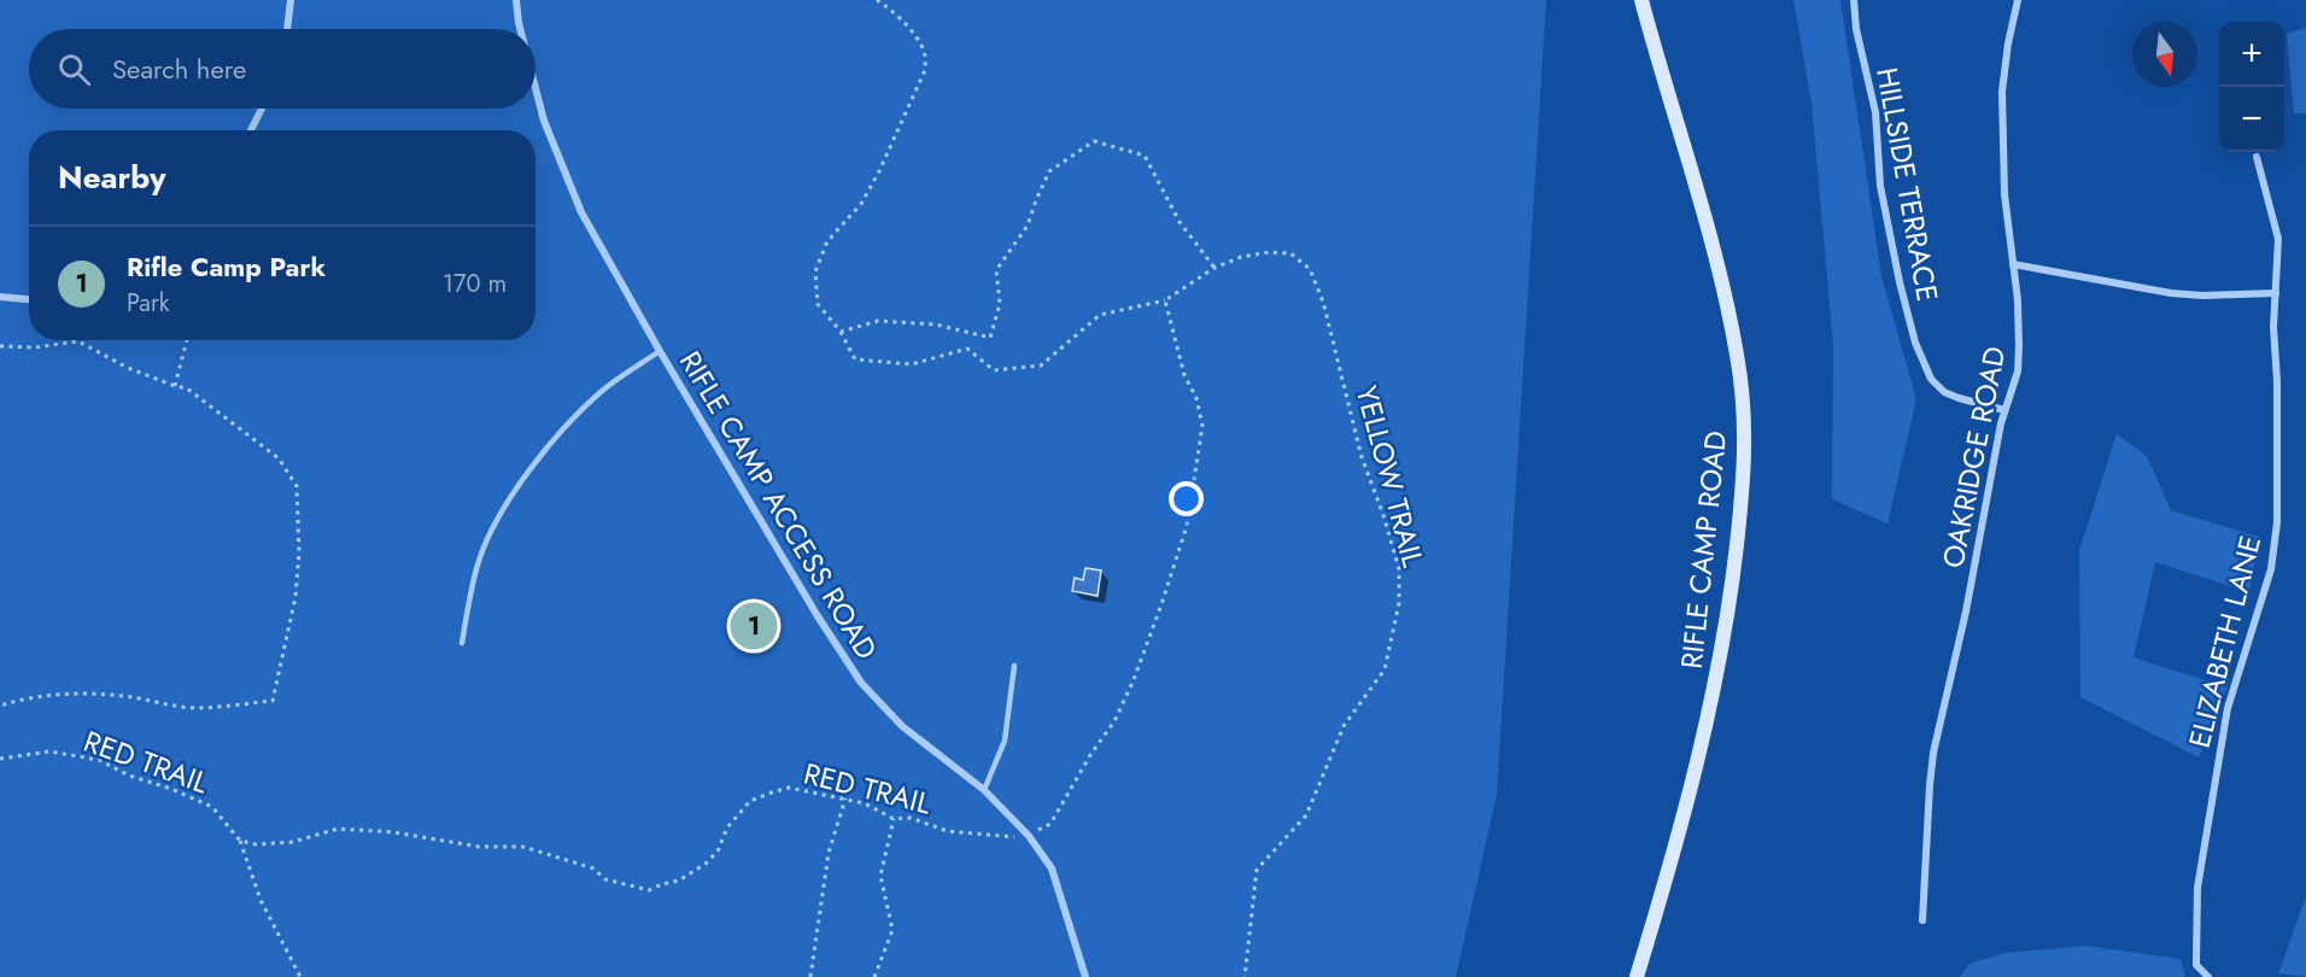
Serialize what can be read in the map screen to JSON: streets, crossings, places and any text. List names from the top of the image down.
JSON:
{
  "streets": {
    "street": [
      "HILLSIDE TERRACE",
      "OAKRIDGE ROAD",
      "RIFLE CAMP ACCESS ROAD",
      "RIFLE CAMP ROAD",
      "ELIZABETH LANE"
    ],
    "path": ["YELLOW TRAIL", "RED TRAIL"]
  },
  "crossings": [
    ["HILLSIDE TERRACE", "OAKRIDGE ROAD"],
    ["RIFLE CAMP ACCESS ROAD", "RED TRAIL"]
  ],
  "north": "bottom",
  "page": {
    "map_buttons": ["+", "−"],
    "search": "Search here",
    "heading": "Nearby",
    "list": [
      {
        "mark": "1",
        "name": "Rifle Camp Park",
        "note": "Park",
        "value": "170 m"
      }
    ],
    "pins": "1"
  }
}
